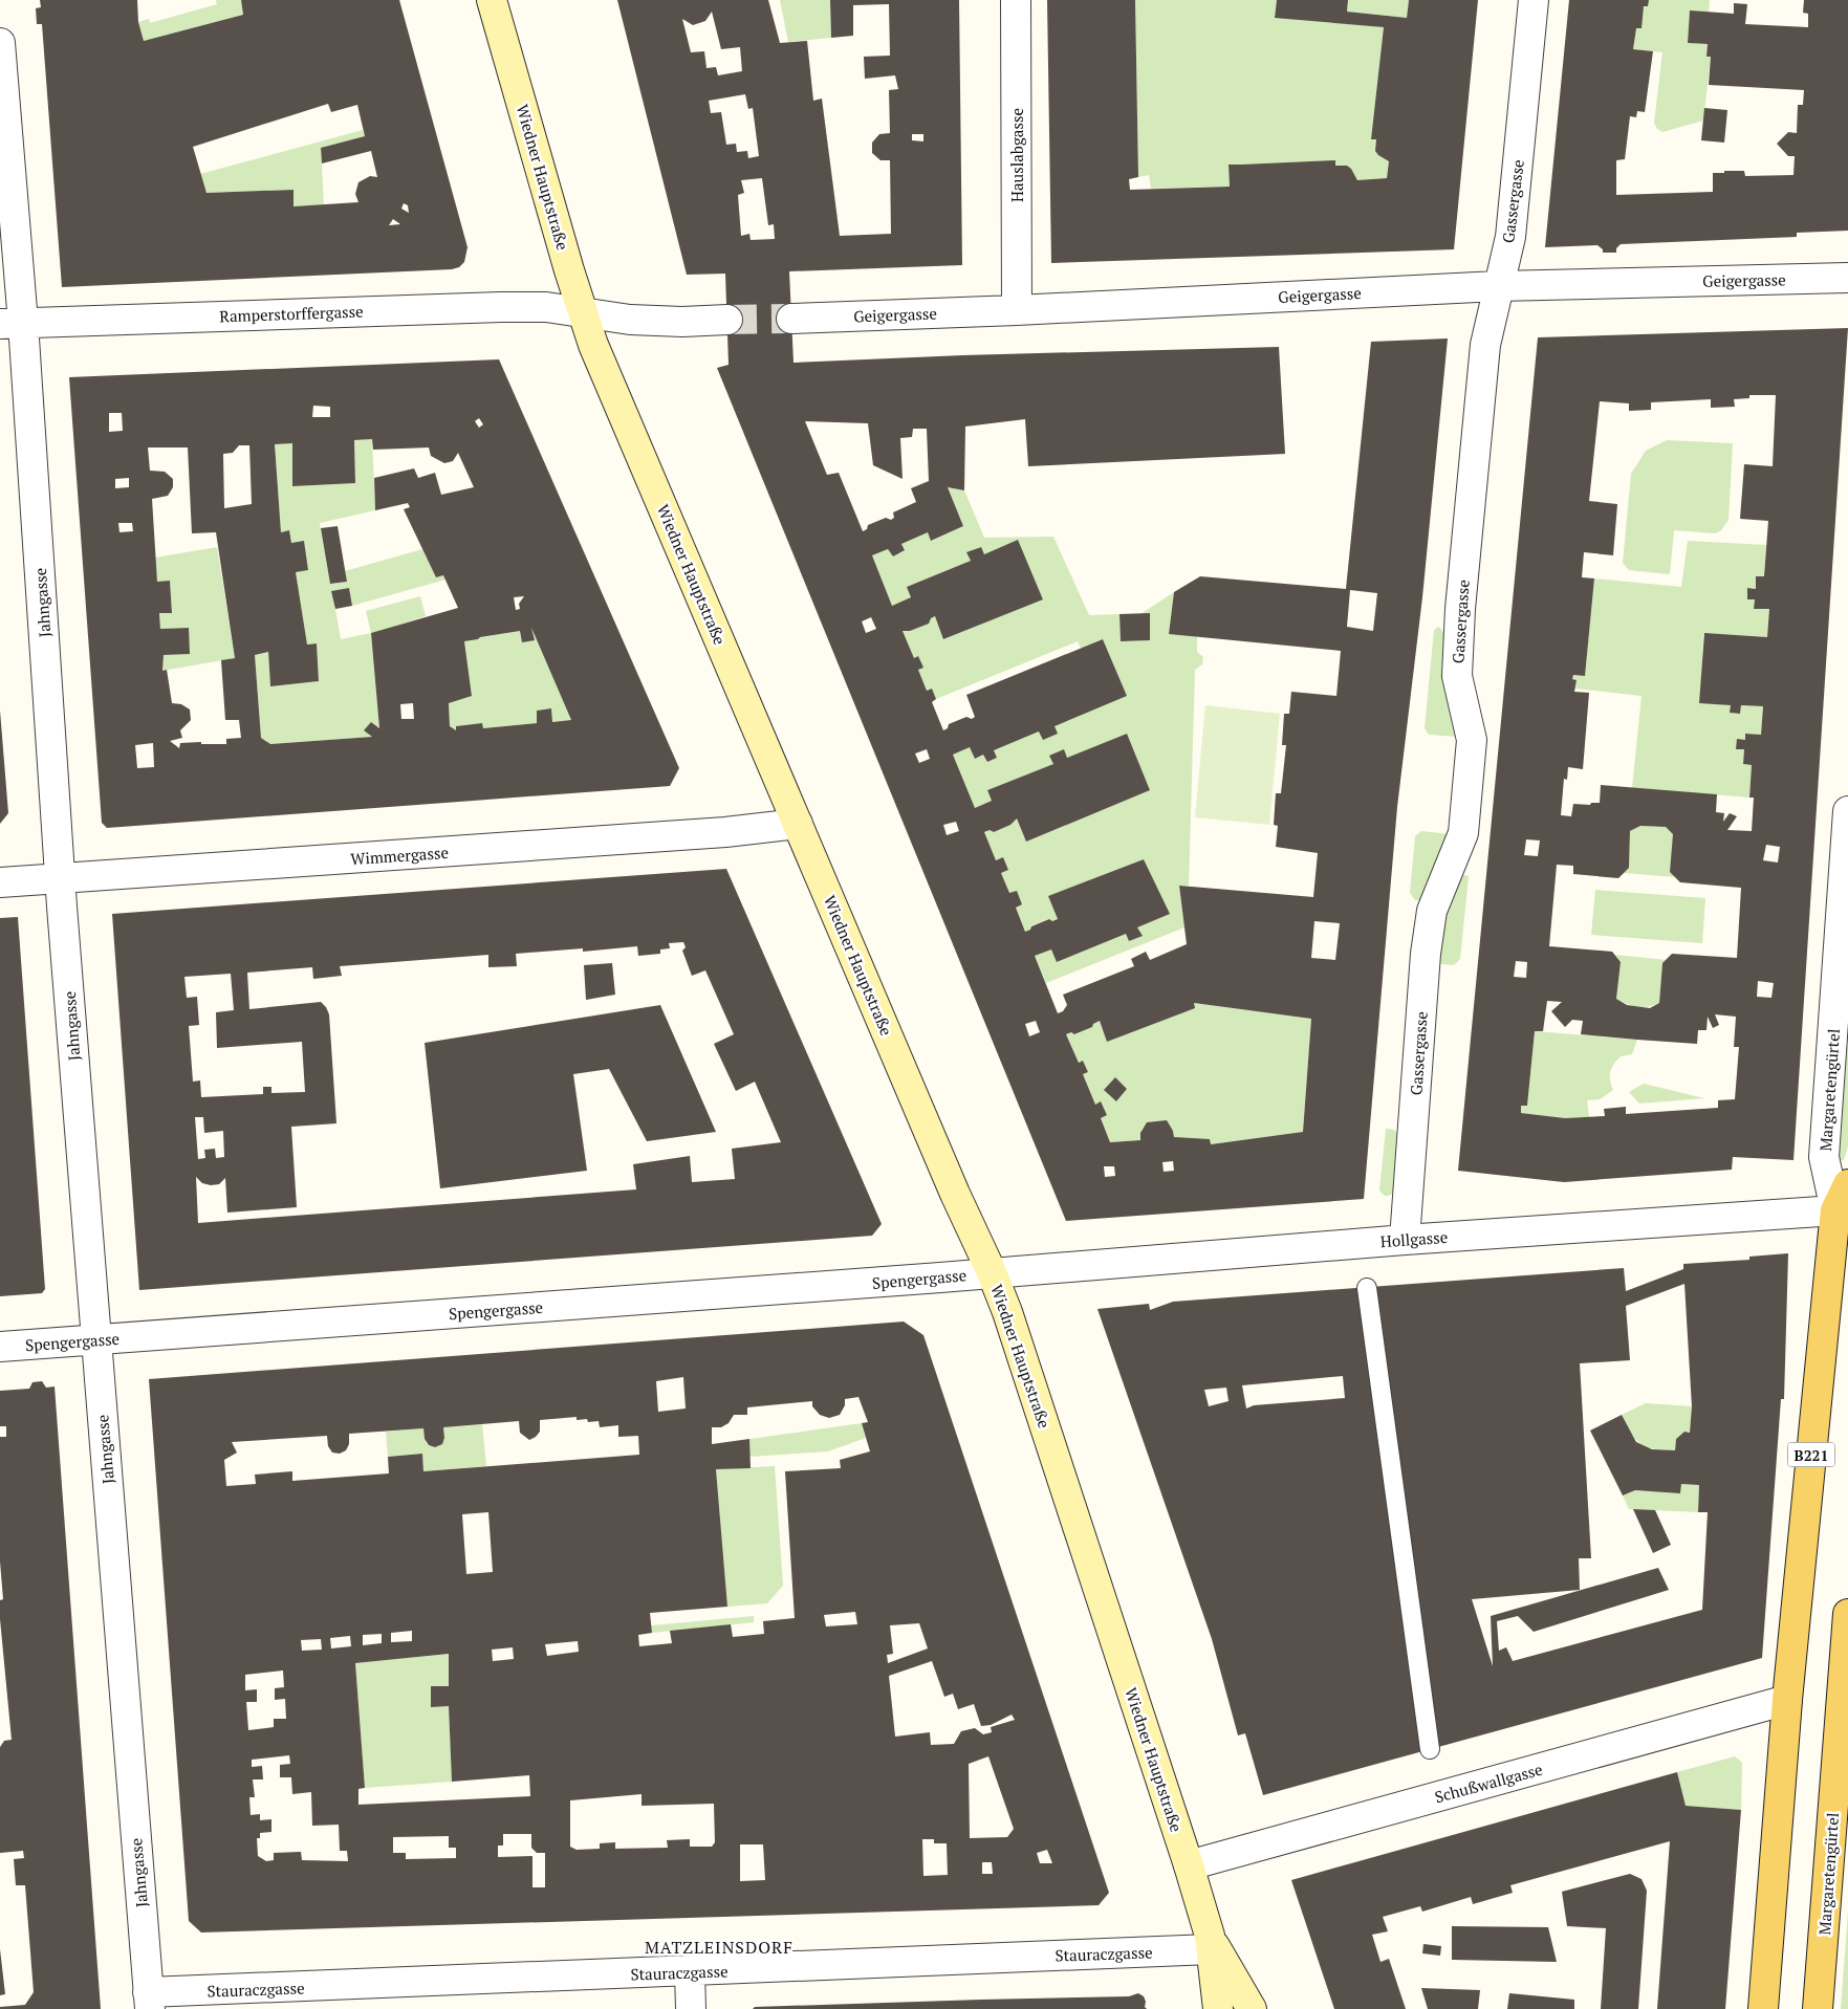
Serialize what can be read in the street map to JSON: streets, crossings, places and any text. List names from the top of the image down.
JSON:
{
  "streets": {
    "main road": ["Wiedner Hauptstraße", "Margaretengürtel", "B221"],
    "street": [
      "Hauslabgasse",
      "Gassergasse",
      "Geigergasse",
      "Ramperstorffergasse",
      "Jahngasse",
      "Wimmergasse",
      "Hollgasse",
      "Spengergasse",
      "Schußwallgasse",
      "Stauraczgasse"
    ]
  },
  "crossings": [
    ["Hauslabgasse", "Geigergasse"],
    ["Wiedner Hauptstraße", "Ramperstorffergasse"],
    ["Wiedner Hauptstraße", "Wimmergasse"],
    ["Wiedner Hauptstraße", "Hollgasse"],
    ["Wiedner Hauptstraße", "Spengergasse"],
    ["Wiedner Hauptstraße", "Schußwallgasse"],
    ["Wiedner Hauptstraße", "Stauraczgasse"],
    ["Gassergasse", "Geigergasse"],
    ["Gassergasse", "Hollgasse"],
    ["Ramperstorffergasse", "Jahngasse"],
    ["Jahngasse", "Wimmergasse"],
    ["Jahngasse", "Spengergasse"],
    ["Jahngasse", "Stauraczgasse"],
    ["Margaretengürtel", "Hollgasse"],
    ["Margaretengürtel", "B221"],
    ["Hollgasse", "Spengergasse"],
    ["Hollgasse", "B221"],
    ["B221", "Schußwallgasse"]
  ],
  "districts": ["MATZLEINSDORF"]
}
